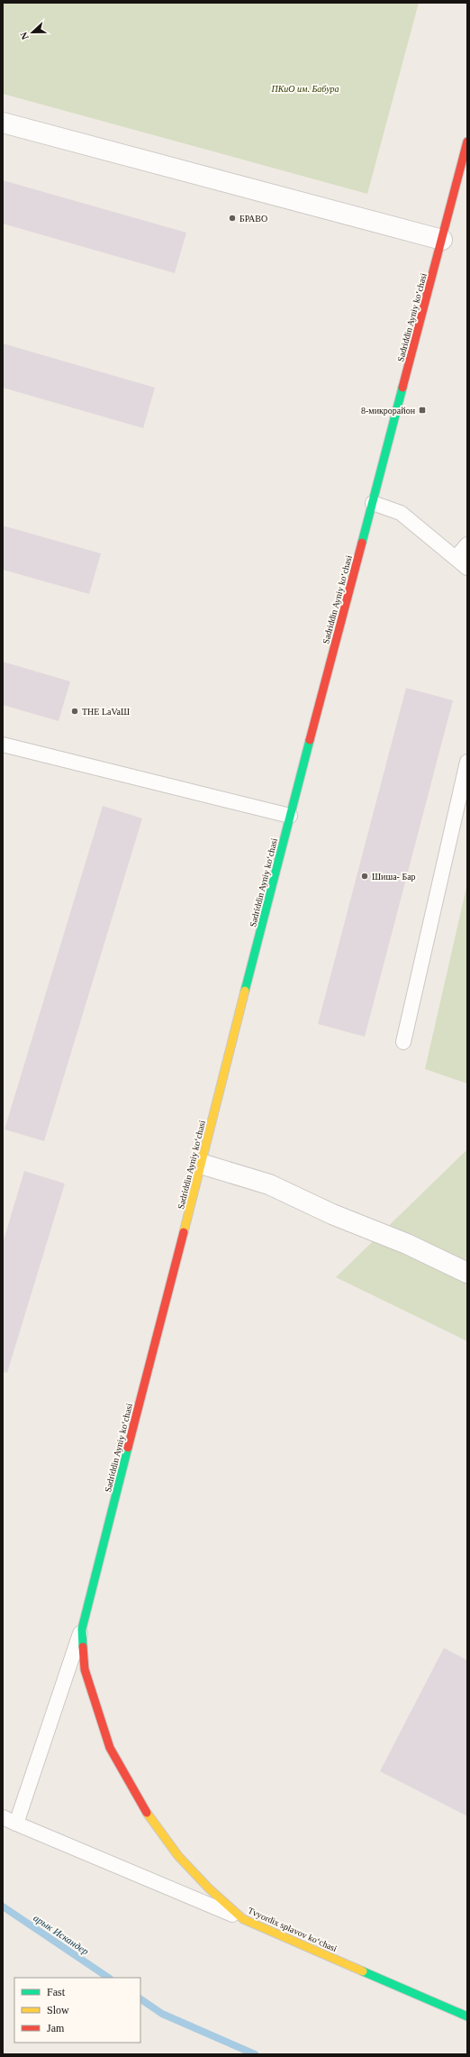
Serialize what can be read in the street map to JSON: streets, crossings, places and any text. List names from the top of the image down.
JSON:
{
  "streets": {
    "street": ["Sadriddin Ayniy ko‘chasi", "Tvyordix splavov ko‘chasi"]
  },
  "crossings": [
    ["Sadriddin Ayniy ko‘chasi", "Tvyordix splavov ko‘chasi"]
  ],
  "water": ["арык Искандер"],
  "parks": ["ПКиО им. Бабура"],
  "places": {
    "other": ["БРАВО", "THE LaVaШ", "Шиша- Бар"],
    "transit": ["8-микрорайон"]
  },
  "legend": ["Fast", "Slow", "Jam"],
  "north": "left"
}
